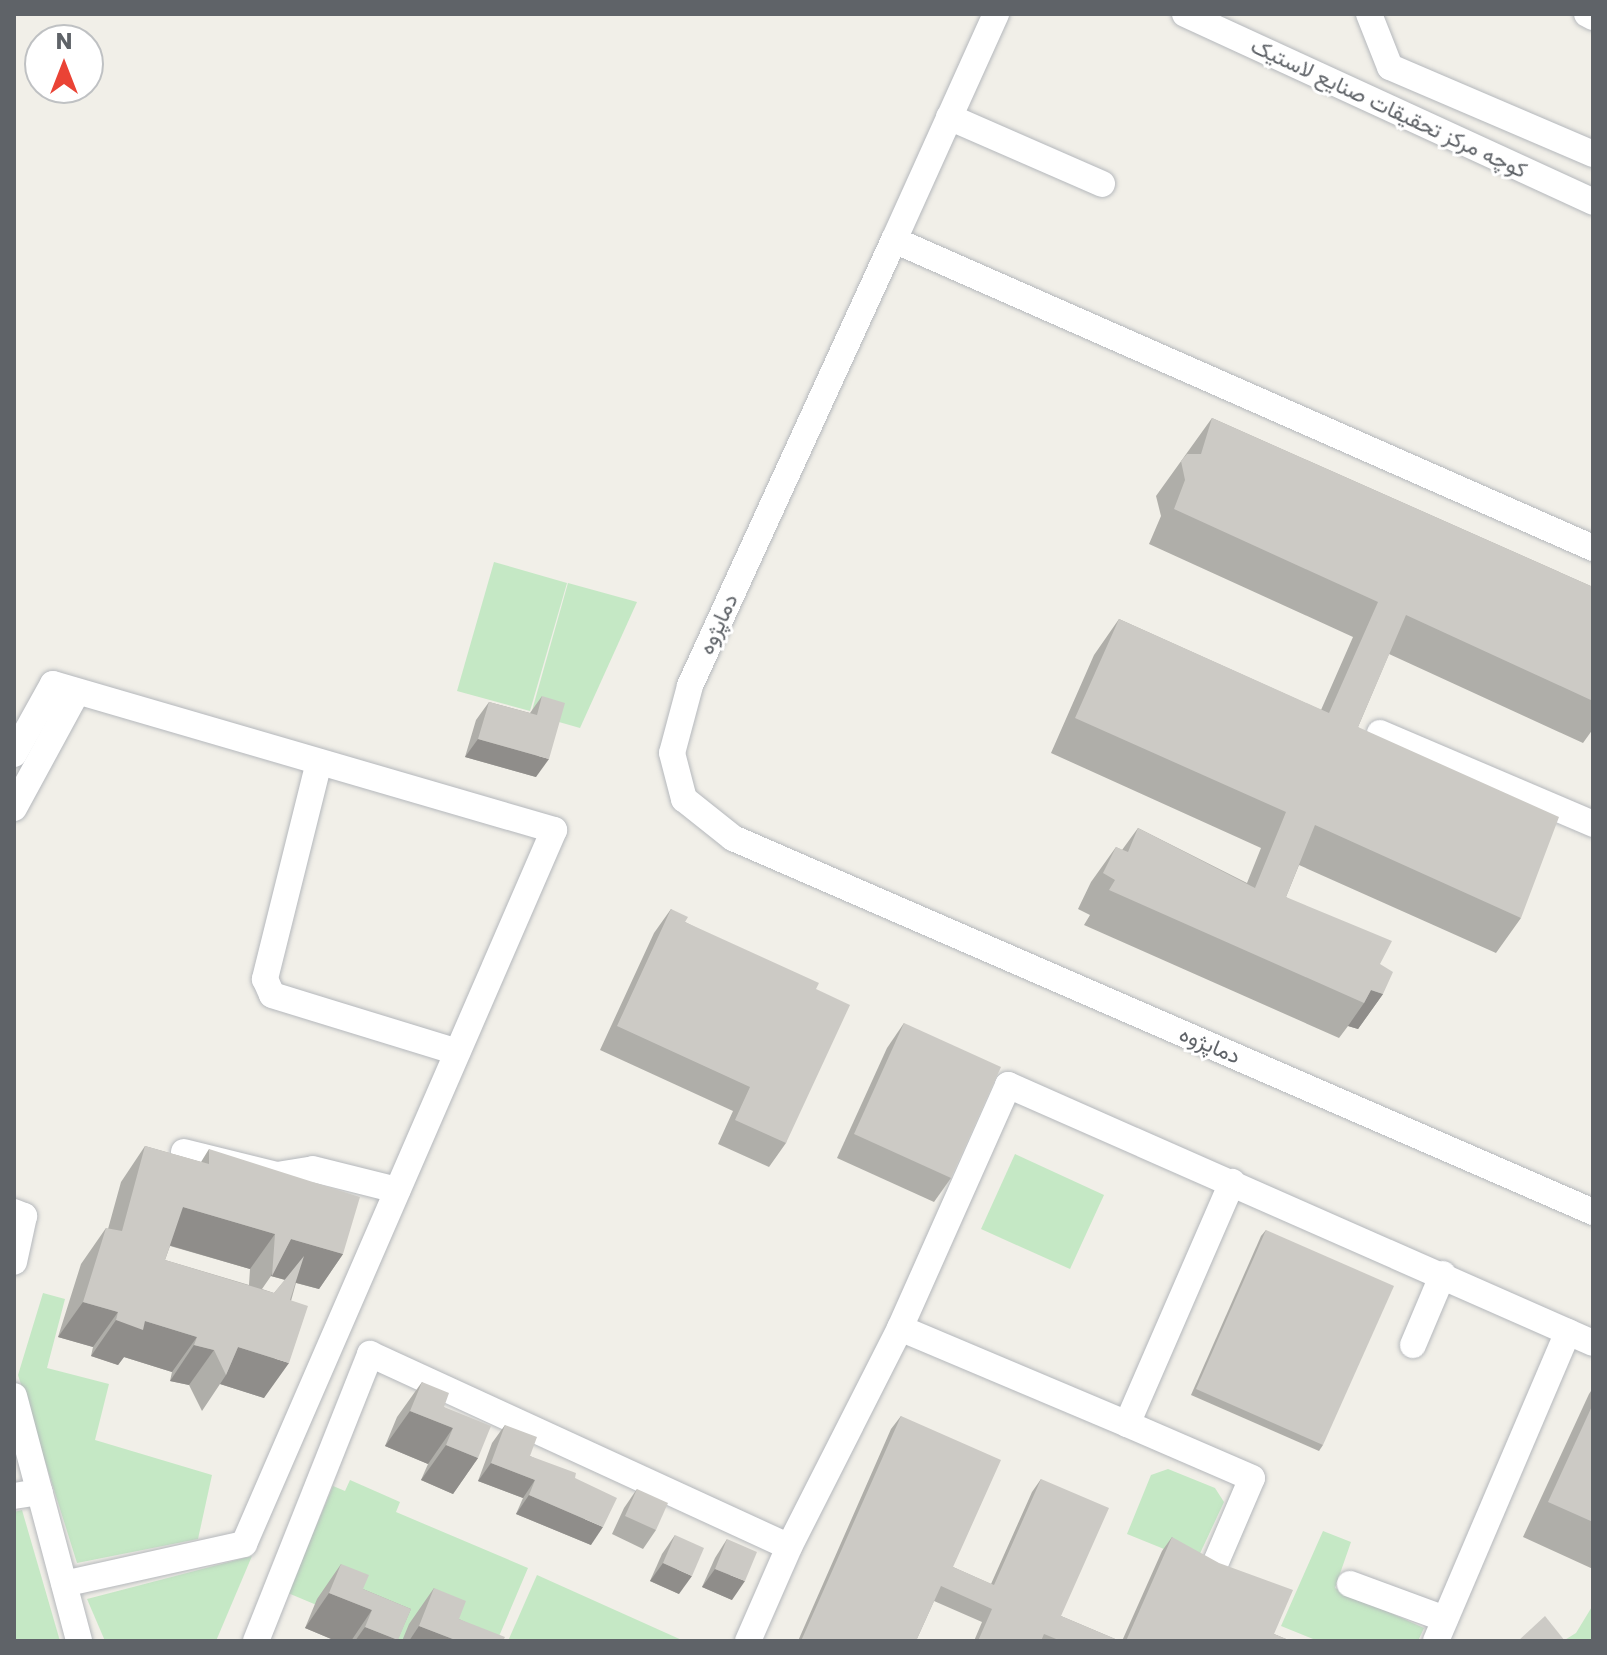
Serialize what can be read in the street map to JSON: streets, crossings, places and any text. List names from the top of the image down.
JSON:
{
  "streets": {
    "street": ["کوچه مرکز تحقیقات صنایع لاستیک", "دماپژوه"]
  },
  "north": "top"
}
